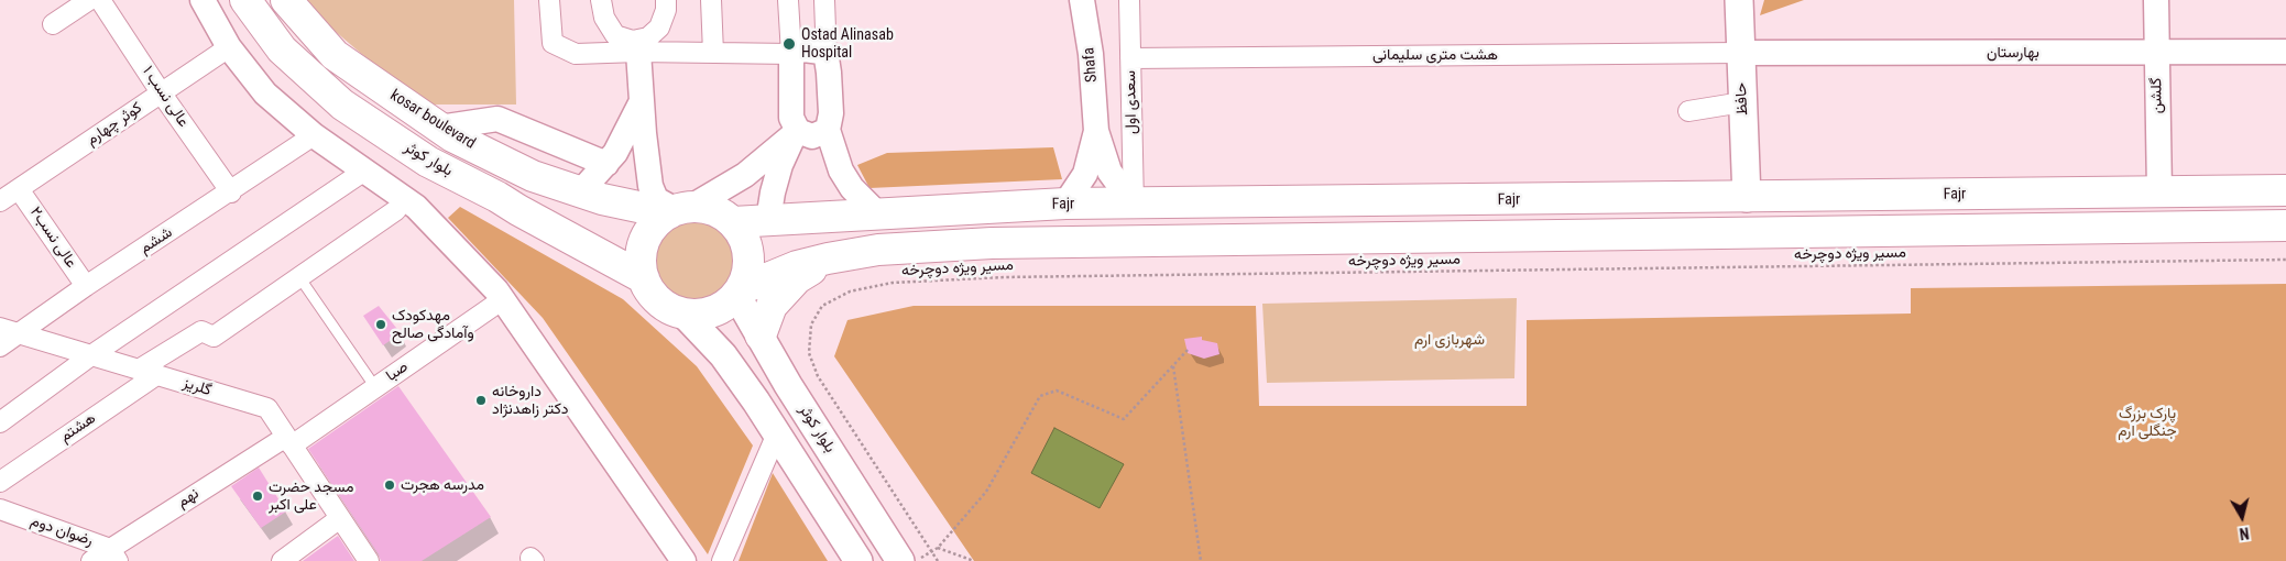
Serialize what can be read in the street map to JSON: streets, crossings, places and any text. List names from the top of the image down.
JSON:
{
  "streets": {
    "main road": [
      "حافظ",
      "kosar boulevard",
      "بلوار کوثر",
      "Fajr"
    ],
    "street": [
      "بهارستان",
      "هشت متری سلیمانی",
      "Shafa",
      "گلشن",
      "عالی نسب ۱",
      "سعدی اول",
      "کوثر چهارم",
      "عالی نسب۲",
      "ششم",
      "صبا",
      "گلریز",
      "هشتم",
      "نهم",
      "رضوان دوم"
    ],
    "path": ["مسیر ویژه دوچرخه"]
  },
  "crossings": [
    ["بهارستان", "هشت متری سلیمانی"],
    ["بهارستان", "گلشن"],
    ["بهارستان", "حافظ"],
    ["هشت متری سلیمانی", "حافظ"],
    ["هشت متری سلیمانی", "سعدی اول"],
    ["گلشن", "Fajr"],
    ["عالی نسب ۱", "کوثر چهارم"],
    ["عالی نسب ۱", "ششم"],
    ["حافظ", "Fajr"],
    ["سعدی اول", "Fajr"],
    ["kosar boulevard", "بلوار کوثر"],
    ["kosar boulevard", "Fajr"],
    ["کوثر چهارم", "عالی نسب۲"],
    ["بلوار کوثر", "Fajr"],
    ["عالی نسب۲", "ششم"],
    ["ششم", "گلریز"],
    ["صبا", "گلریز"],
    ["صبا", "نهم"],
    ["گلریز", "هشتم"],
    ["گلریز", "نهم"],
    ["نهم", "رضوان دوم"]
  ],
  "parks": ["شهربازی ارم", "پارک بزرگ جنگلی ارم"],
  "places": [
    "Ostad Alinasab Hospital",
    "مهدکودک وآمادگی صالح",
    "داروخانه دکتر زاهدنژاد",
    "مدرسه هجرت",
    "مسجد حضرت علی اکبر"
  ],
  "north": "bottom"
}
